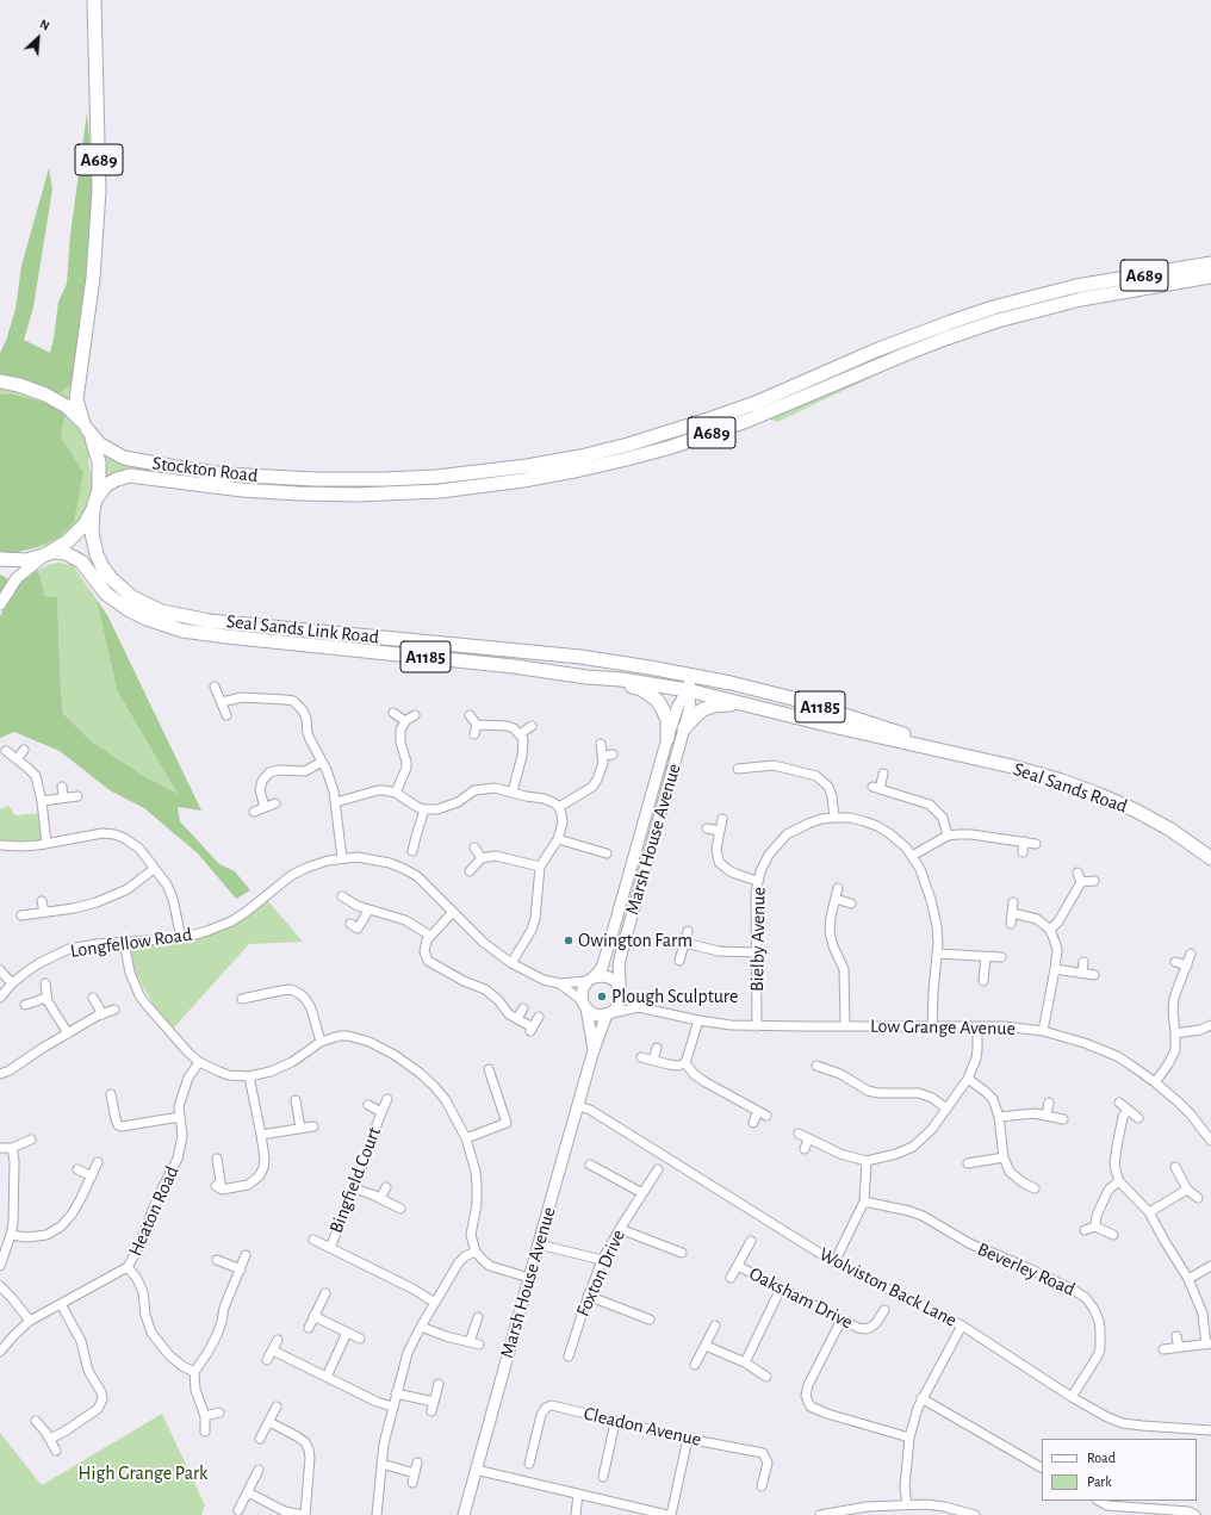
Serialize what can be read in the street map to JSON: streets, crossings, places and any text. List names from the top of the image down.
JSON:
{
  "streets": {
    "main road": [
      "A689",
      "Stockton Road",
      "Seal Sands Link Road",
      "A1185",
      "Seal Sands Road"
    ],
    "street": [
      "Marsh House Avenue",
      "Bielby Avenue",
      "Longfellow Road",
      "Low Grange Avenue",
      "Bingfield Court",
      "Heaton Road",
      "Beverley Road",
      "Foxton Drive",
      "Wolviston Back Lane",
      "Oaksham Drive",
      "Cleadon Avenue"
    ]
  },
  "crossings": [
    ["A689", "Stockton Road"],
    ["A689", "Seal Sands Link Road"],
    ["Stockton Road", "Seal Sands Link Road"],
    ["Seal Sands Link Road", "A1185"],
    ["Seal Sands Link Road", "Seal Sands Road"],
    ["Seal Sands Link Road", "Marsh House Avenue"],
    ["A1185", "Marsh House Avenue"],
    ["Seal Sands Road", "Marsh House Avenue"],
    ["Marsh House Avenue", "Longfellow Road"],
    ["Marsh House Avenue", "Low Grange Avenue"],
    ["Marsh House Avenue", "Wolviston Back Lane"],
    ["Bielby Avenue", "Low Grange Avenue"],
    ["Longfellow Road", "Low Grange Avenue"],
    ["Beverley Road", "Wolviston Back Lane"]
  ],
  "parks": ["High Grange Park"],
  "places": ["Owington Farm", "Plough Sculpture"],
  "legend": ["Road", "Park"],
  "north": "top right"
}
